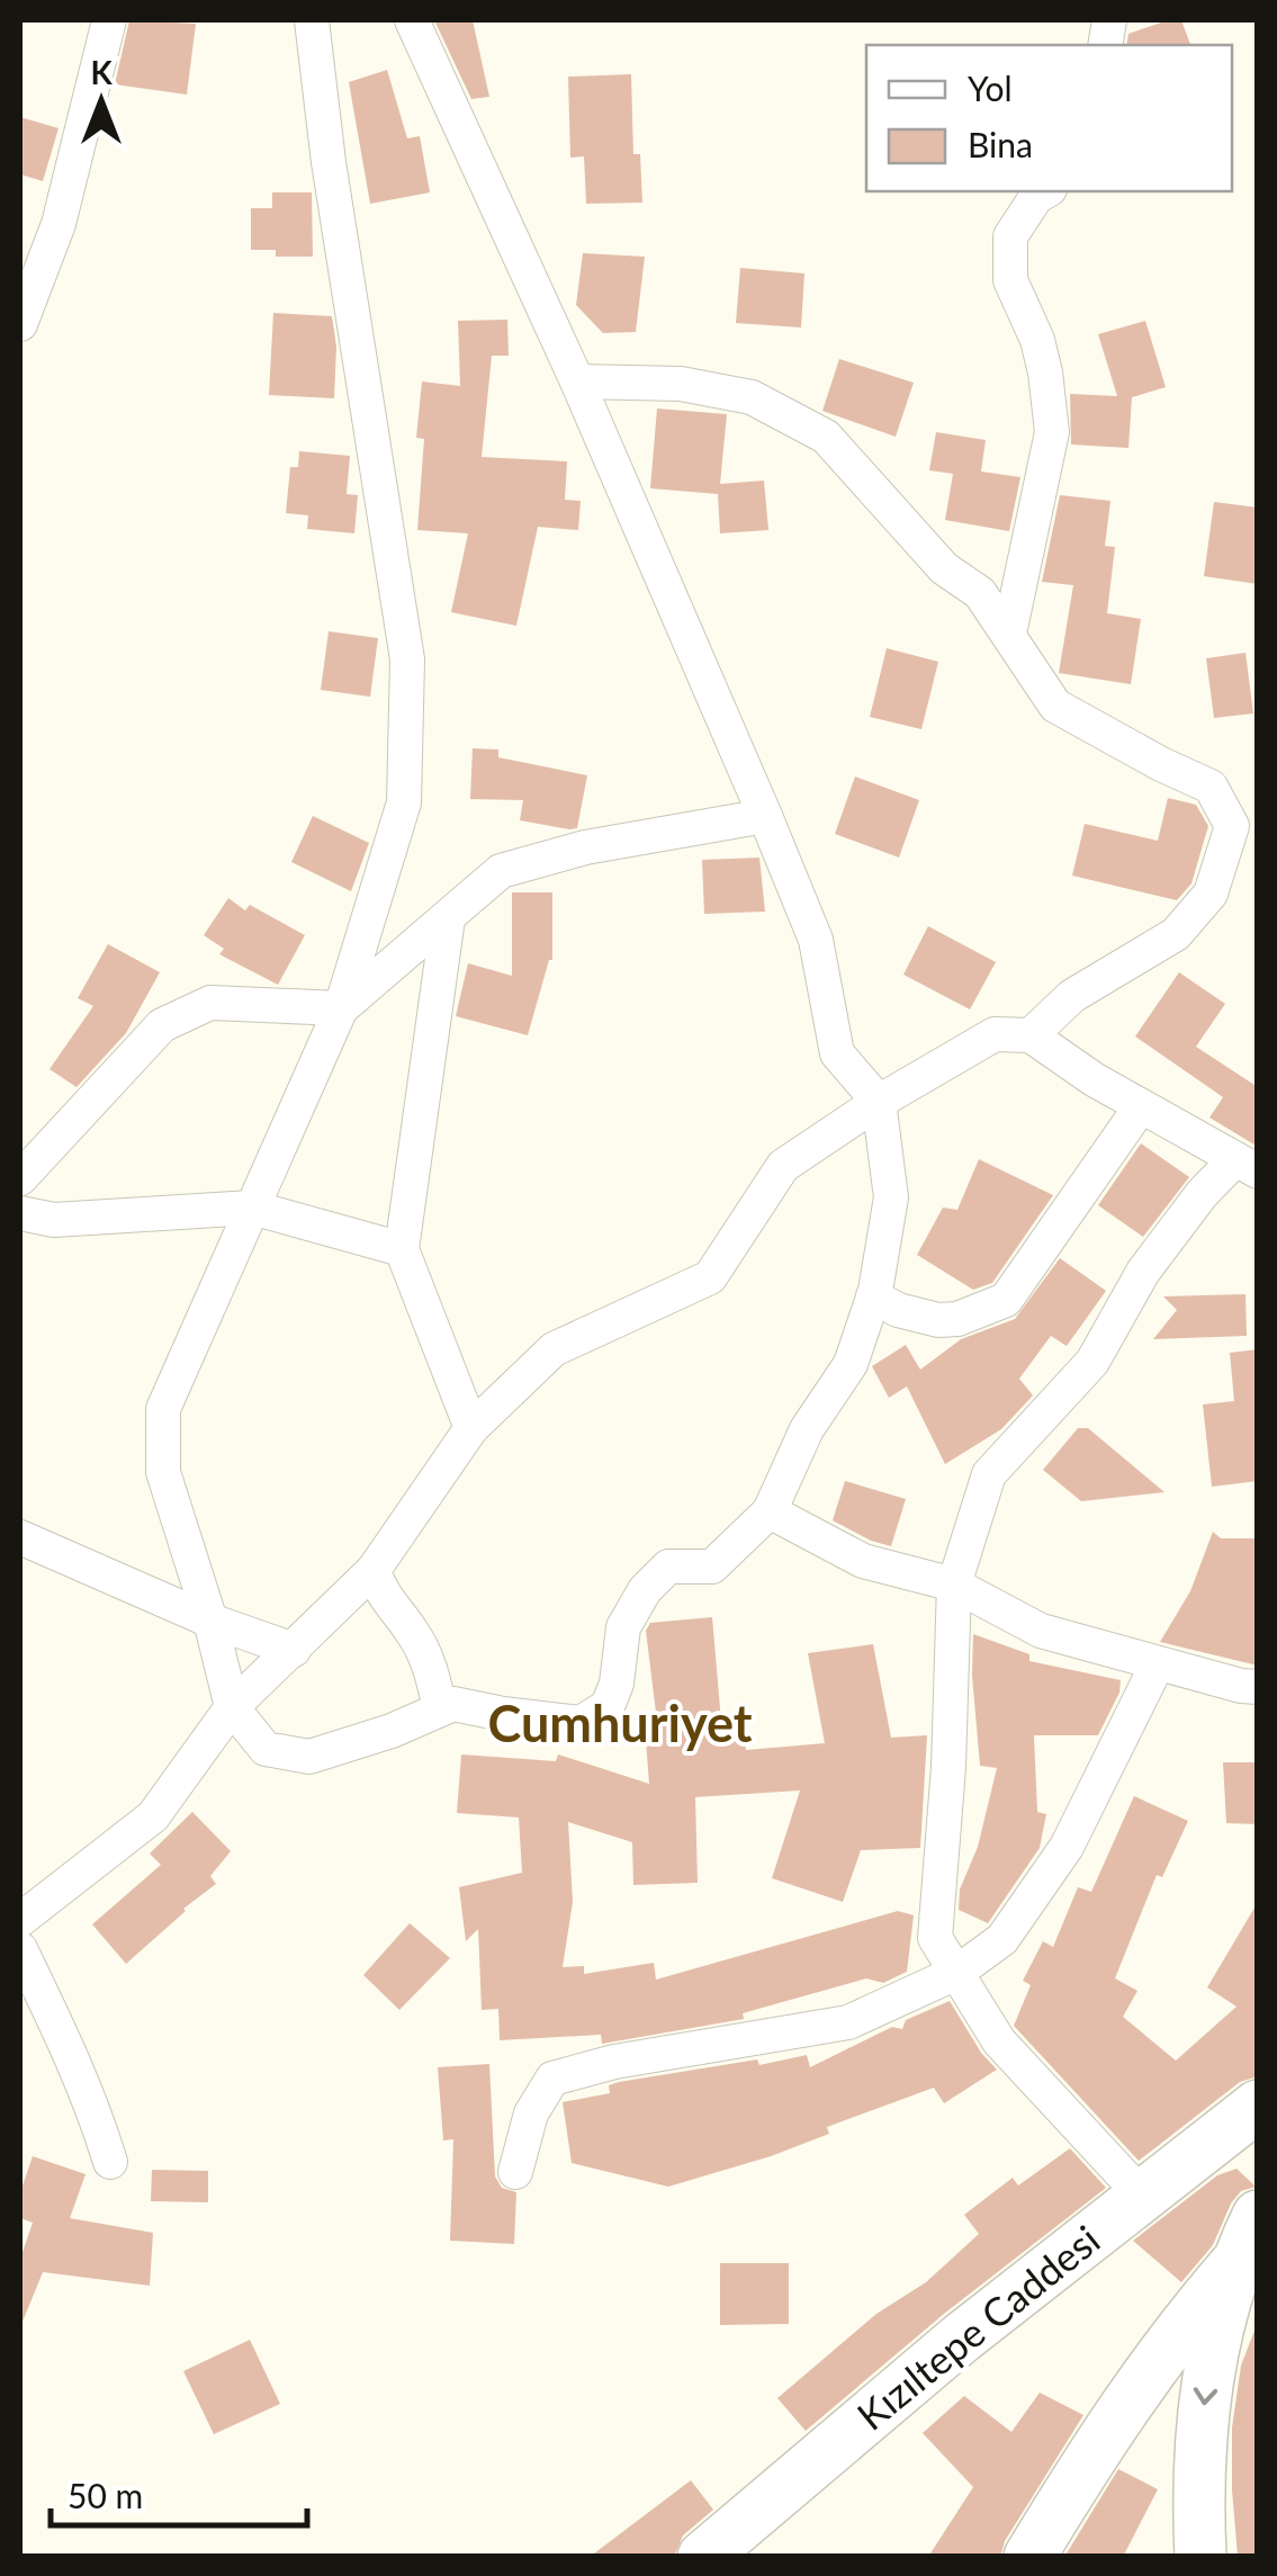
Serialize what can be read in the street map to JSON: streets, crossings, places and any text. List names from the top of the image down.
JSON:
{
  "streets": {
    "street": ["Kızıltepe Caddesi"]
  },
  "districts": ["Cumhuriyet"],
  "legend": ["Yol", "Bina"],
  "scale_bar": "50 m",
  "north": "top"
}
